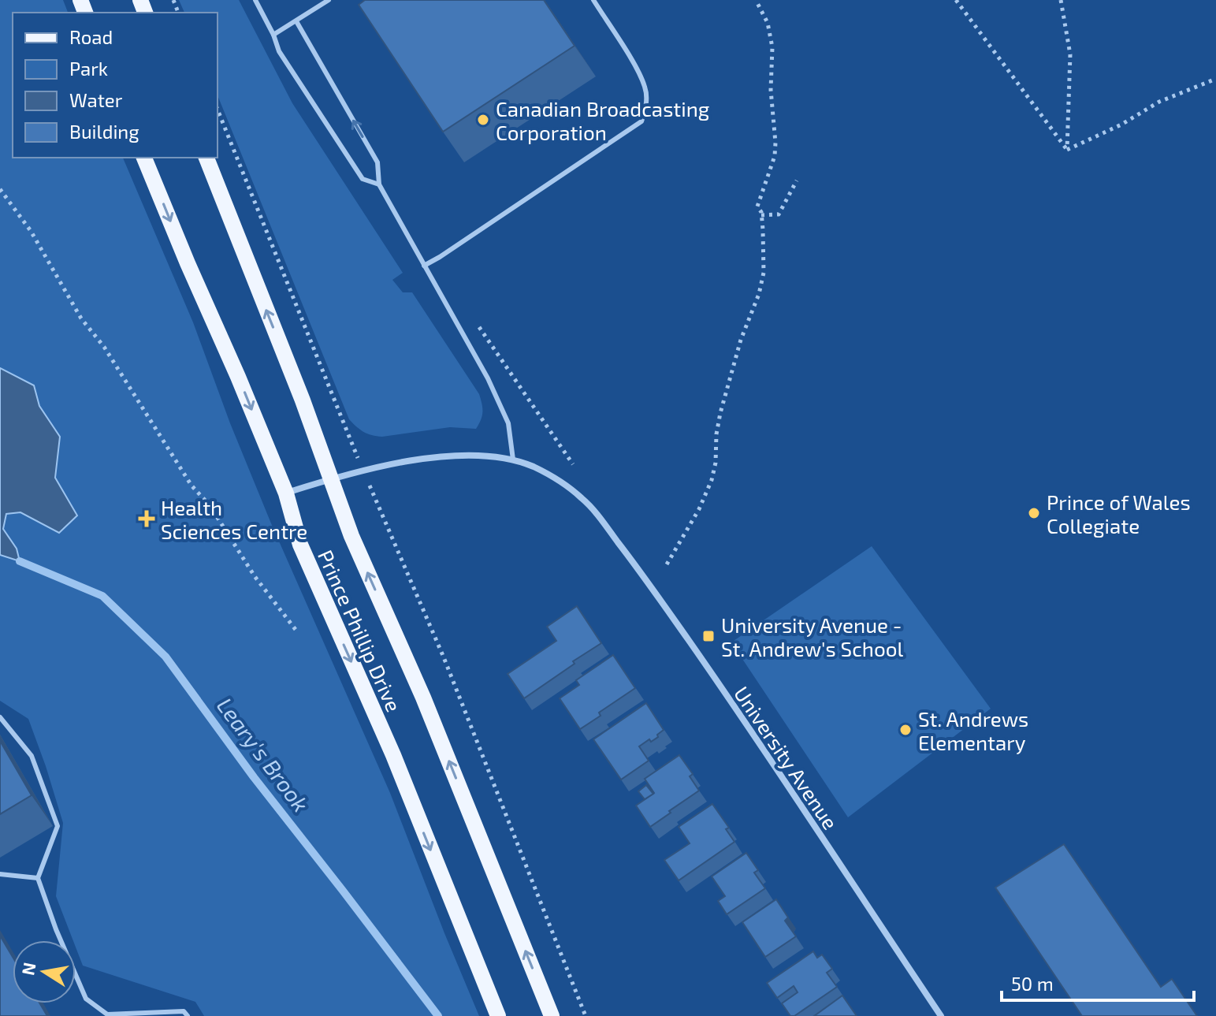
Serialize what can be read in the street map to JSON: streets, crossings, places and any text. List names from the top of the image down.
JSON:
{
  "streets": {
    "main road": ["Prince Phillip Drive"],
    "street": ["University Avenue"]
  },
  "crossings": [
    ["Prince Phillip Drive", "University Avenue"]
  ],
  "water": ["Leary's Brook"],
  "places": {
    "other": ["Canadian Broadcasting Corporation", "Prince of Wales Collegiate", "St. Andrews Elementary"],
    "health": ["Health Sciences Centre"],
    "transit": ["University Avenue - St. Andrew's School"]
  },
  "legend": [
    "Road",
    "Park",
    "Water",
    "Building"
  ],
  "scale_bar": "50 m",
  "north": "left"
}
